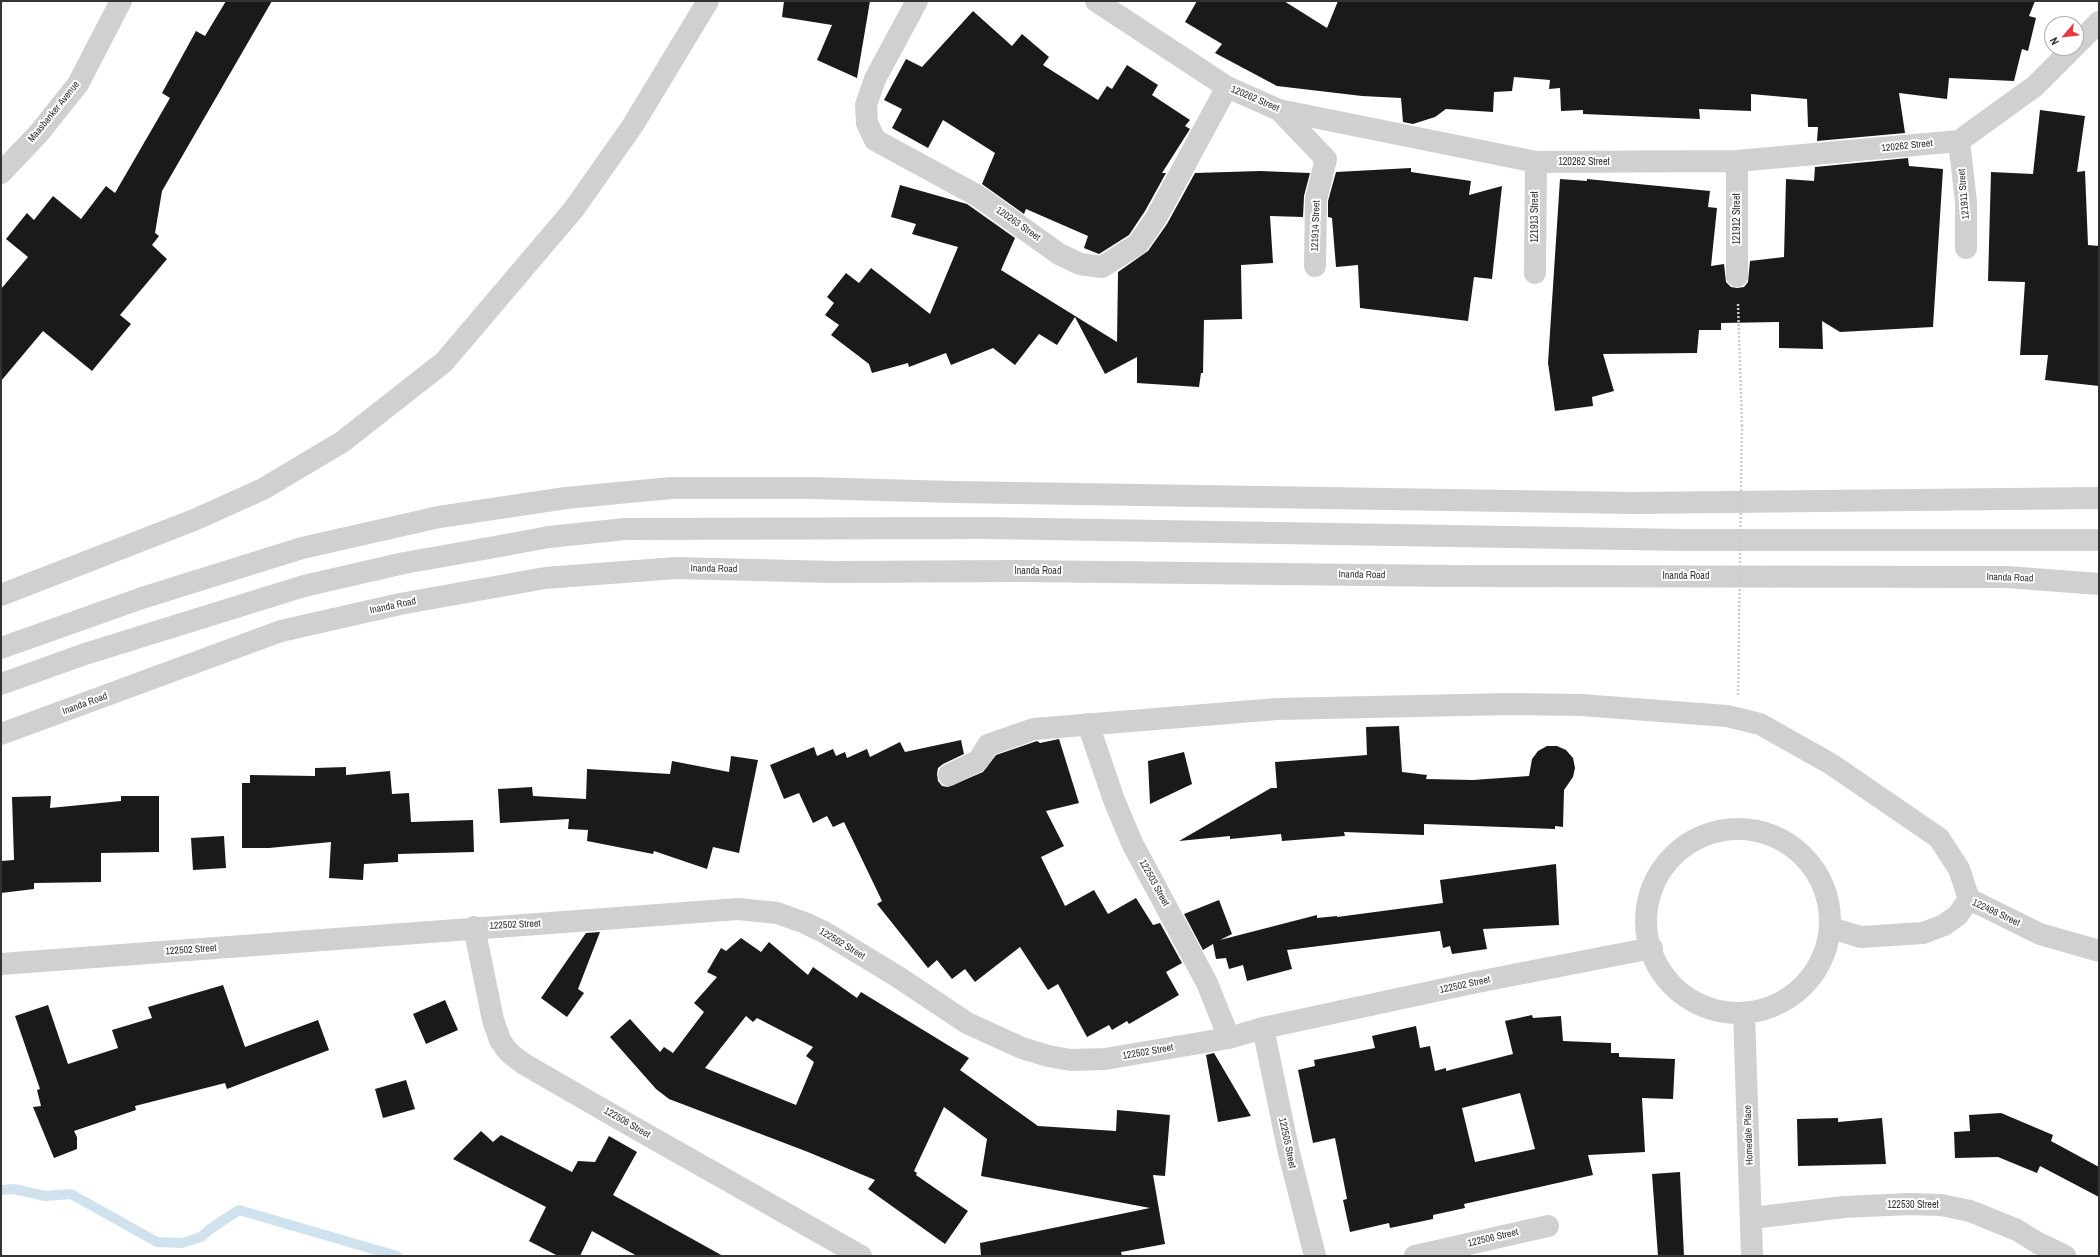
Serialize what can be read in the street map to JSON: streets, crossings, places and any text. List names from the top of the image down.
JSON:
{
  "streets": {
    "street": [
      "120262 Street",
      "Maasbanker Avenue",
      "121911 Street",
      "121913 Street",
      "121912 Street",
      "120263 Street",
      "121914 Street",
      "Inanda Road",
      "122503 Street",
      "122498 Street",
      "122502 Street",
      "122506 Street",
      "Homedale Place",
      "122505 Street",
      "122530 Street"
    ]
  },
  "crossings": [
    ["120262 Street", "121911 Street"],
    ["120262 Street", "121913 Street"],
    ["120262 Street", "121912 Street"],
    ["120262 Street", "120263 Street"],
    ["120262 Street", "121914 Street"],
    ["122503 Street", "122502 Street"],
    ["122502 Street", "122506 Street"],
    ["122502 Street", "122505 Street"],
    ["Homedale Place", "122530 Street"]
  ],
  "north": "bottom left"
}
